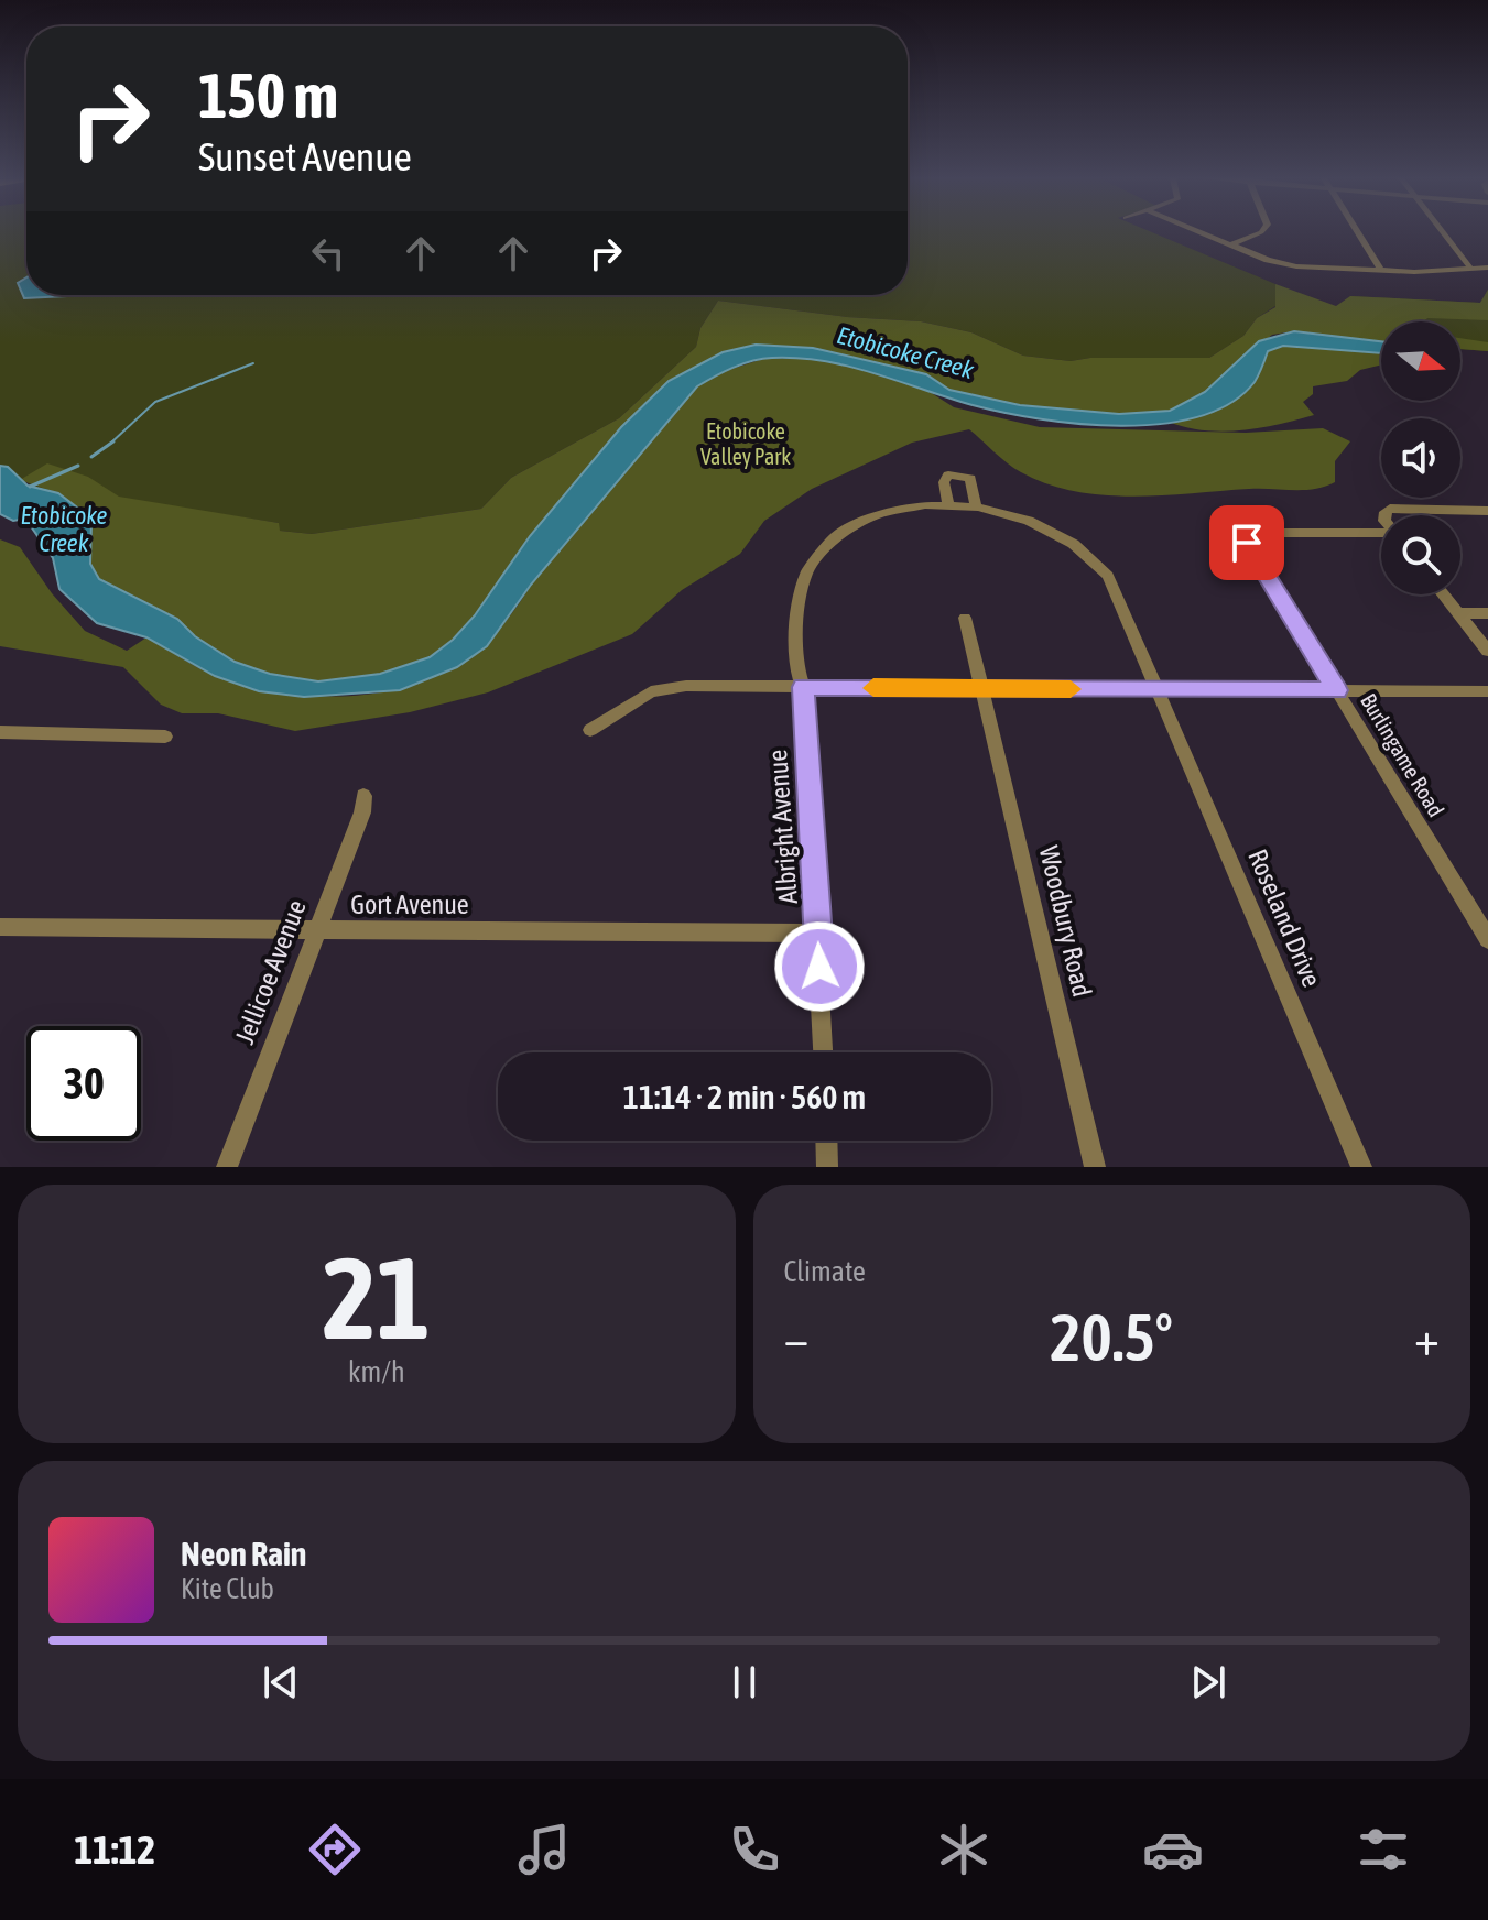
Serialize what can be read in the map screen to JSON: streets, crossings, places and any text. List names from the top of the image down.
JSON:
{
  "streets": {
    "street": [
      "Burlingame Road",
      "Albright Avenue",
      "Gort Avenue",
      "Roseland Drive",
      "Woodbury Road",
      "Jellicoe Avenue"
    ]
  },
  "crossings": [
    ["Albright Avenue", "Gort Avenue"],
    ["Albright Avenue", "Roseland Drive"],
    ["Gort Avenue", "Jellicoe Avenue"]
  ],
  "water": ["Etobicoke Creek"],
  "parks": ["Etobicoke Valley Park"],
  "north": "right",
  "page": {
    "turn": ["150 m", "Sunset Avenue"],
    "limit": "30",
    "trip": "11:14 · 2 min · 560 m",
    "tile": [
      ["21", "km/h"],
      "Climate"
    ],
    "heat": ["−", "20.5°", "+"],
    "song": ["Neon Rain", "Kite Club"],
    "tabs": "11:12"
  }
}
